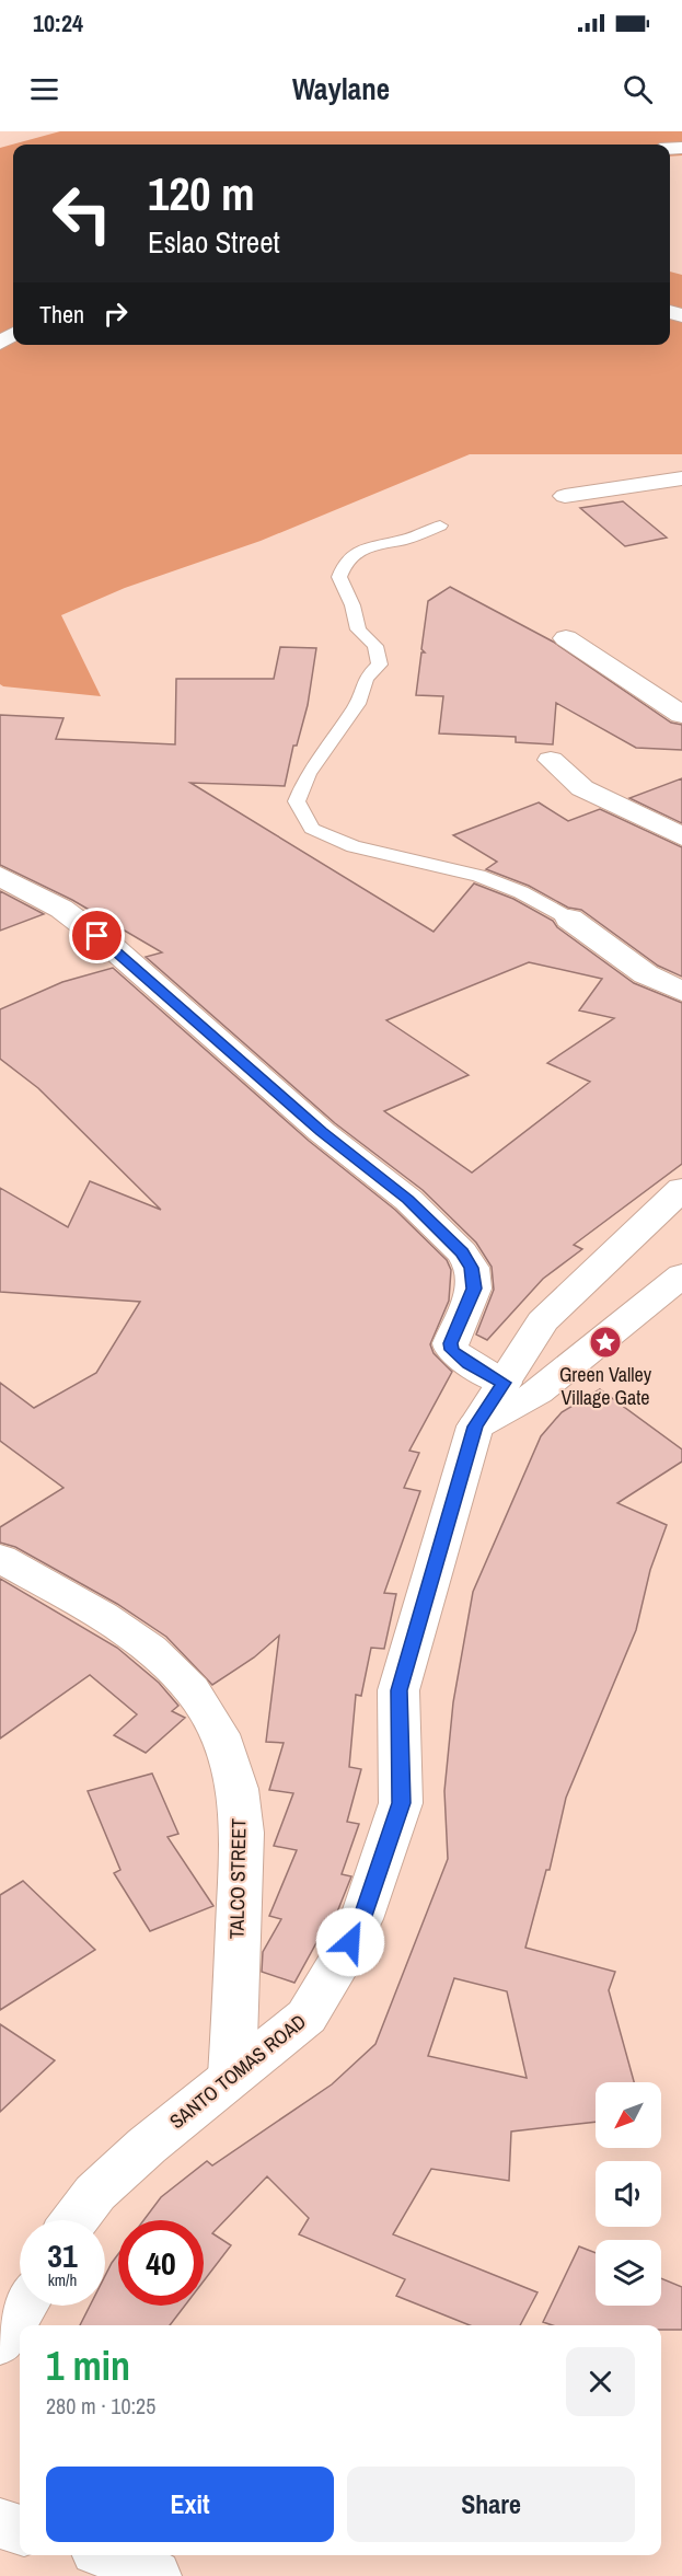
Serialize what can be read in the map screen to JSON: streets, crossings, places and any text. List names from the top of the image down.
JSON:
{
  "streets": {
    "street": ["TALCO STREET", "SANTO TOMAS ROAD"]
  },
  "crossings": [
    ["TALCO STREET", "SANTO TOMAS ROAD"]
  ],
  "places": {
    "place": ["Green Valley Village Gate"]
  },
  "north": "bottom left",
  "page": {
    "status": "10:24",
    "header": "Waylane",
    "turn": ["120 m", "Eslao Street"],
    "then": "Then",
    "speed": "31 km/h",
    "limit": "40",
    "heading": ["1 min", "280 m · 10:25"],
    "buttons": ["Exit", "Share"]
  }
}
